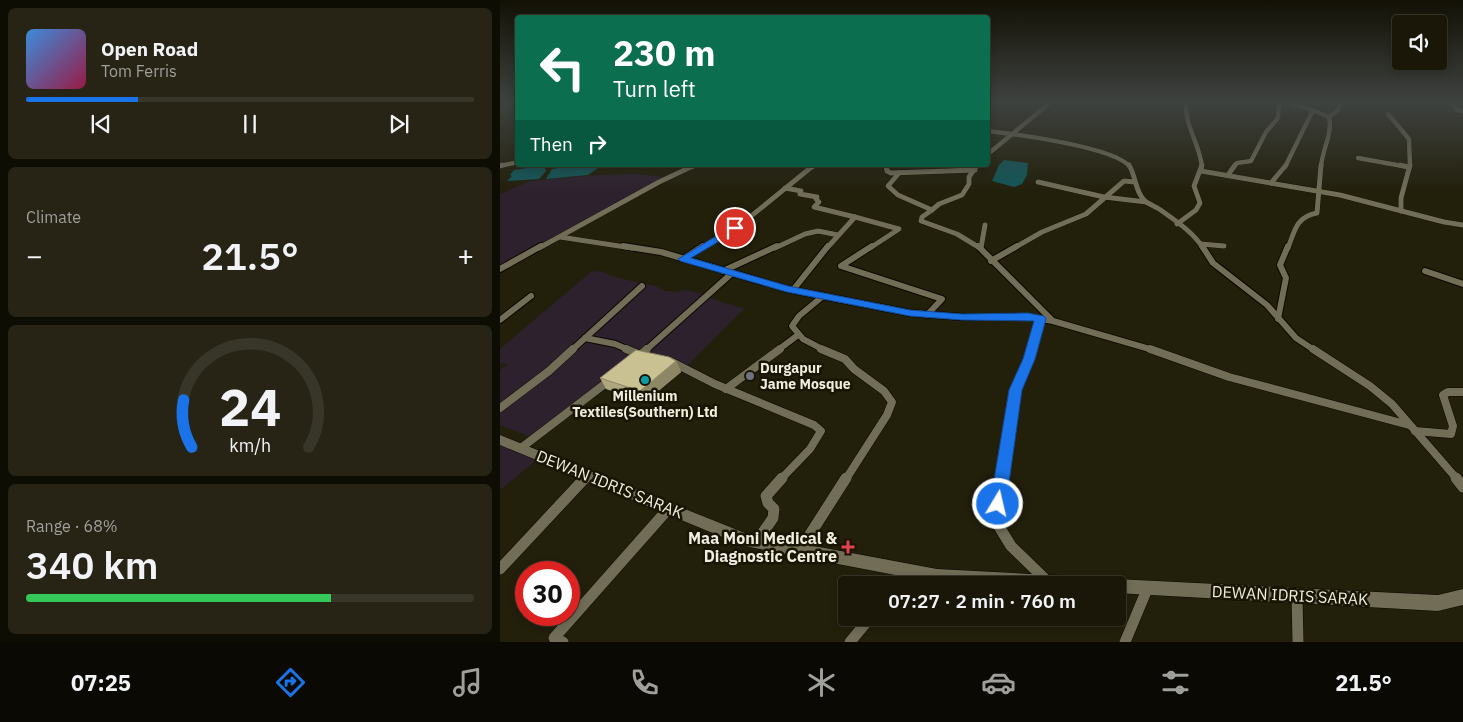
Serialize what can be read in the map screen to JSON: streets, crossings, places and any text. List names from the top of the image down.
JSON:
{
  "streets": {
    "main road": ["DEWAN IDRIS SARAK"]
  },
  "places": {
    "other": ["Durgapur Jame Mosque", "Millenium Textiles(Southern) Ltd"],
    "health": ["Maa Moni Medical & Diagnostic Centre"]
  },
  "page": {
    "turn": ["230 m", "Turn left"],
    "song": ["Open Road", "Tom Ferris"],
    "then": "Then",
    "tile": [
      "Climate",
      ["Range · 68%", "340 km"]
    ],
    "heat": ["−", "21.5°", "+"],
    "limit": "30",
    "trip": "07:27 · 2 min · 760 m",
    "tabs": ["07:25", "21.5°"],
    "gauge": ["24", "km/h"]
  }
}
